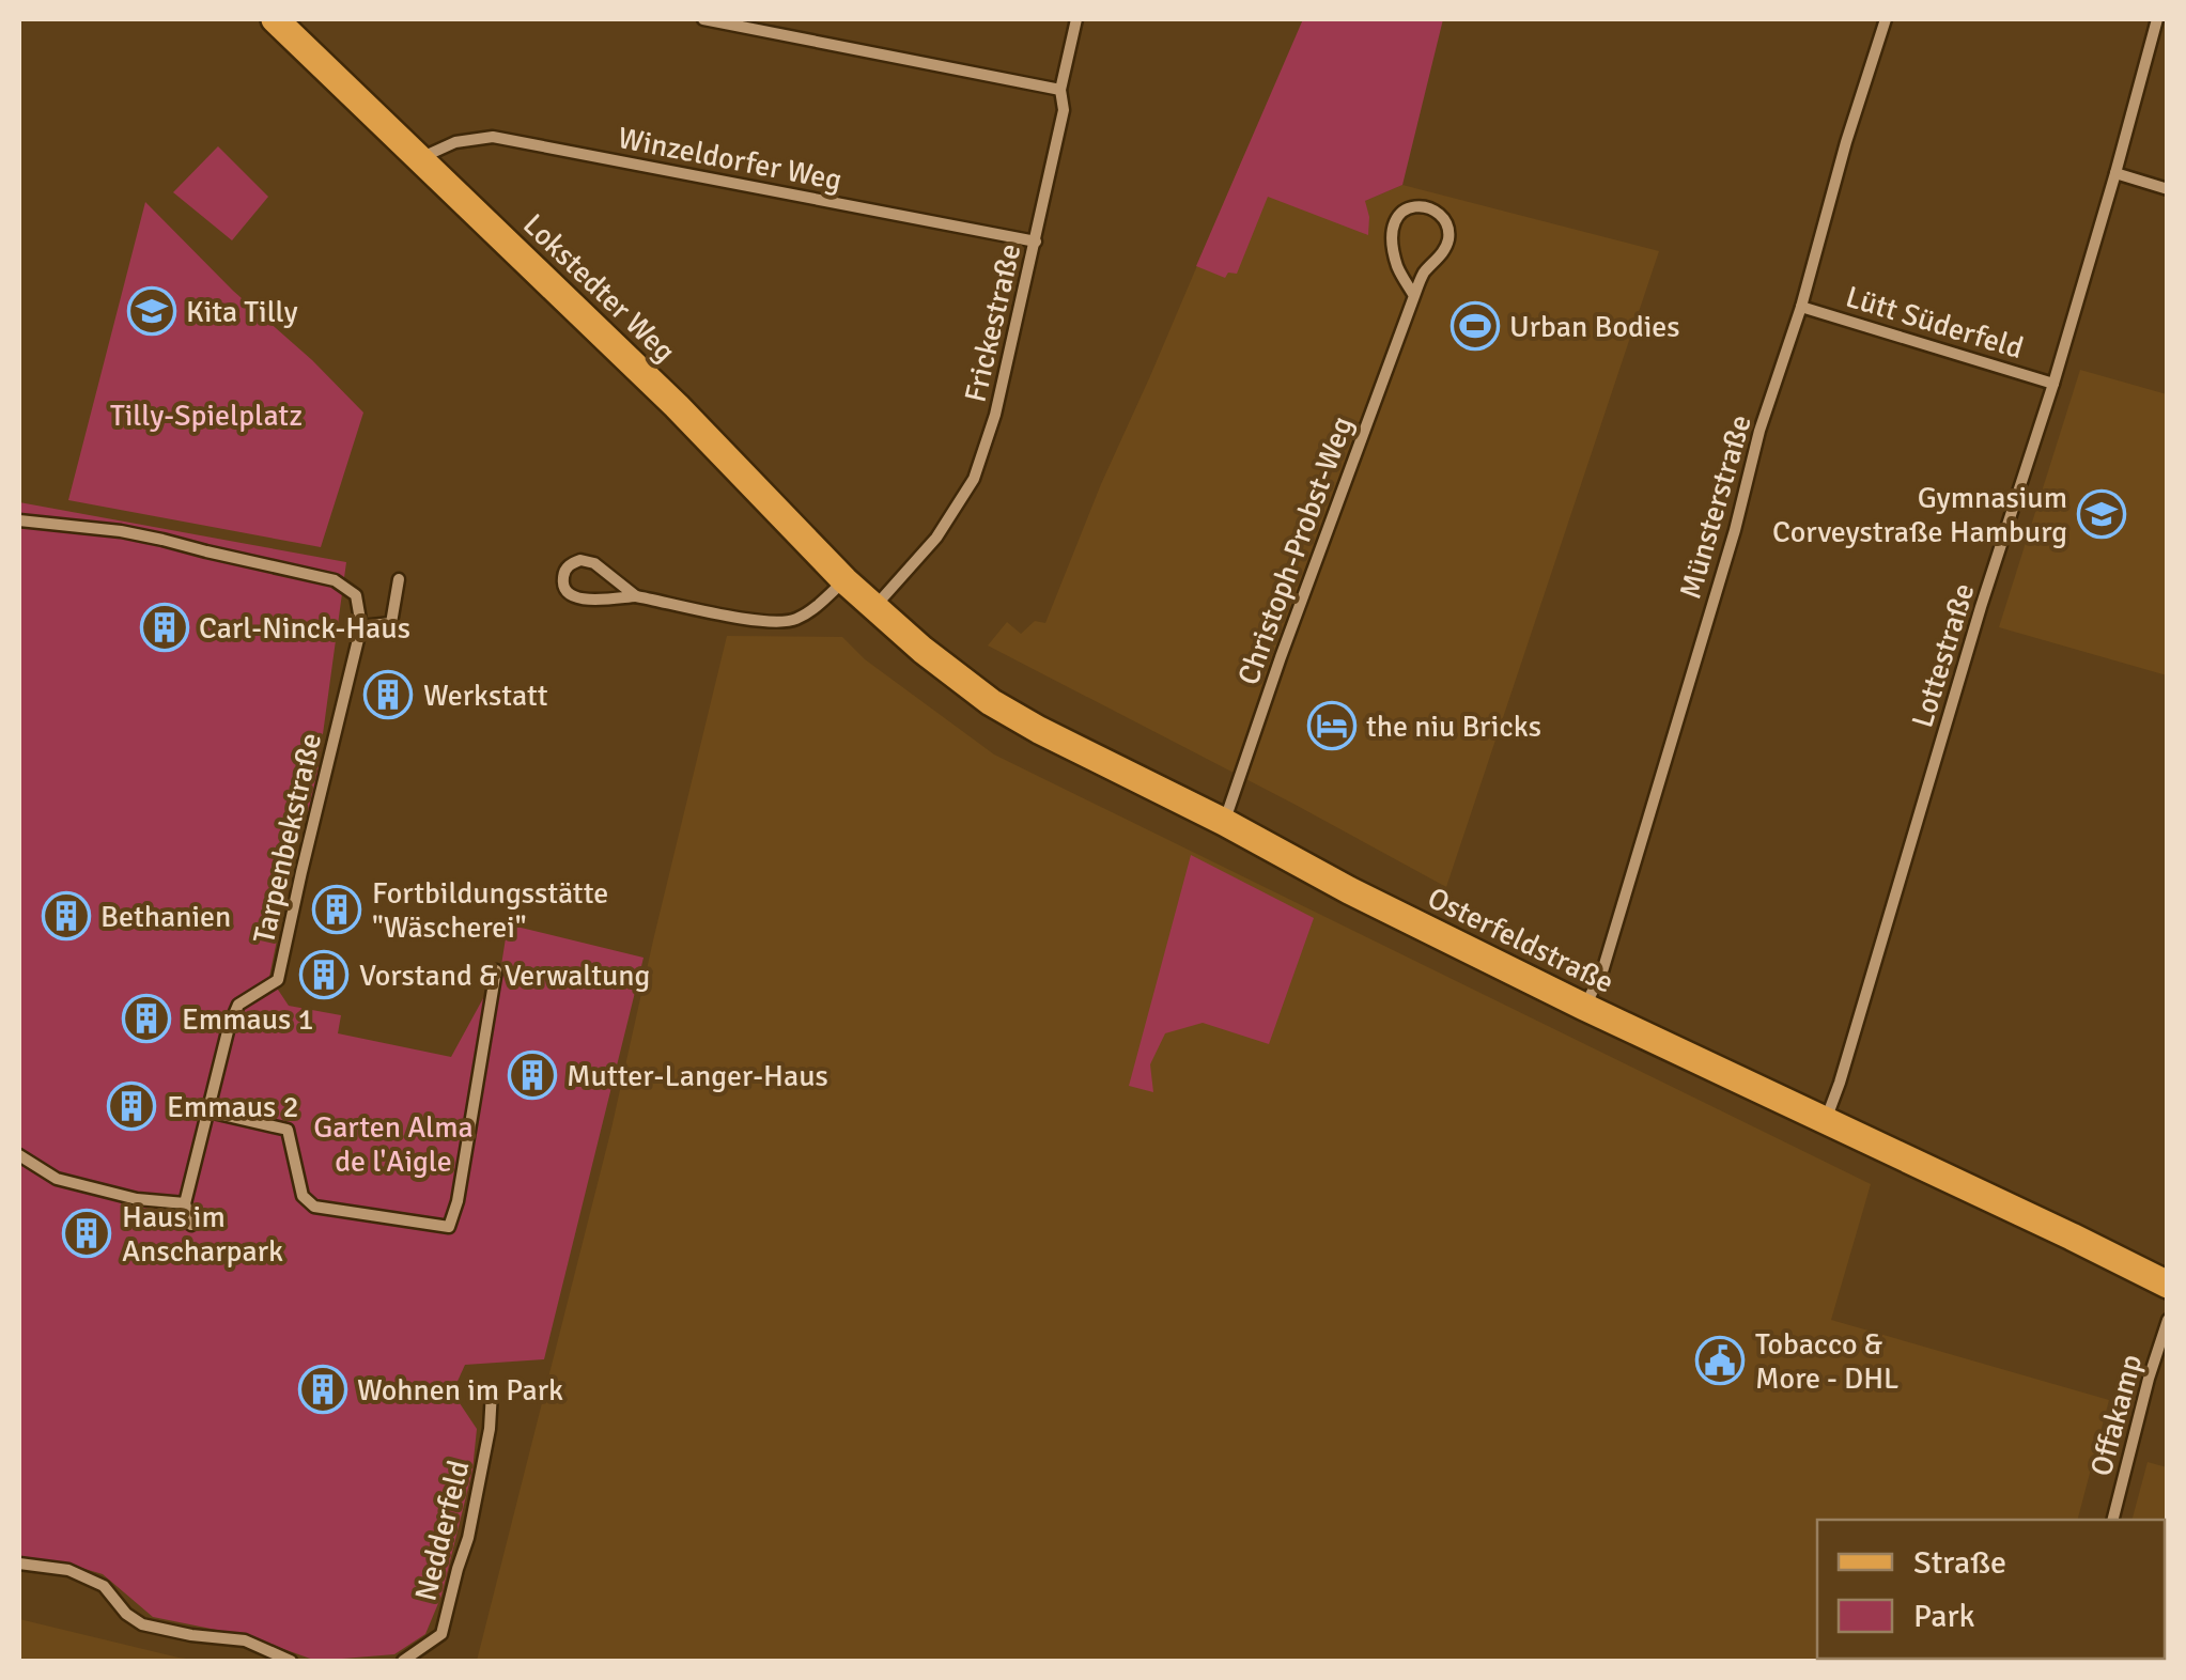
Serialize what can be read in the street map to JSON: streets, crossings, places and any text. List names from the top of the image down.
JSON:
{
  "streets": {
    "main road": ["Lokstedter Weg", "Osterfeldstraße"],
    "street": [
      "Winzeldorfer Weg",
      "Lütt Süderfeld",
      "Frickestraße",
      "Münsterstraße",
      "Christoph-Probst-Weg",
      "Lottestraße",
      "Tarpenbekstraße",
      "Offakamp",
      "Nedderfeld"
    ]
  },
  "crossings": [
    ["Winzeldorfer Weg", "Lokstedter Weg"],
    ["Winzeldorfer Weg", "Frickestraße"],
    ["Lokstedter Weg", "Frickestraße"],
    ["Lokstedter Weg", "Osterfeldstraße"],
    ["Lütt Süderfeld", "Münsterstraße"],
    ["Lütt Süderfeld", "Lottestraße"],
    ["Frickestraße", "Osterfeldstraße"],
    ["Münsterstraße", "Osterfeldstraße"],
    ["Christoph-Probst-Weg", "Osterfeldstraße"],
    ["Lottestraße", "Osterfeldstraße"]
  ],
  "parks": ["Tilly-Spielplatz", "Garten Alma de l'Aigle"],
  "places": {
    "school or university": ["Kita Tilly", "Gymnasium Corveystraße Hamburg"],
    "sports": ["Urban Bodies"],
    "building": [
      "Carl-Ninck-Haus",
      "Werkstatt",
      "Fortbildungsstätte \"Wäscherei\"",
      "Bethanien",
      "Vorstand & Verwaltung",
      "Emmaus 1",
      "Mutter-Langer-Haus",
      "Emmaus 2",
      "Haus im Anscharpark",
      "Wohnen im Park"
    ],
    "hotel": ["the niu Bricks"],
    "public building": ["Tobacco & More - DHL"]
  },
  "legend": ["Straße", "Park"]
}
